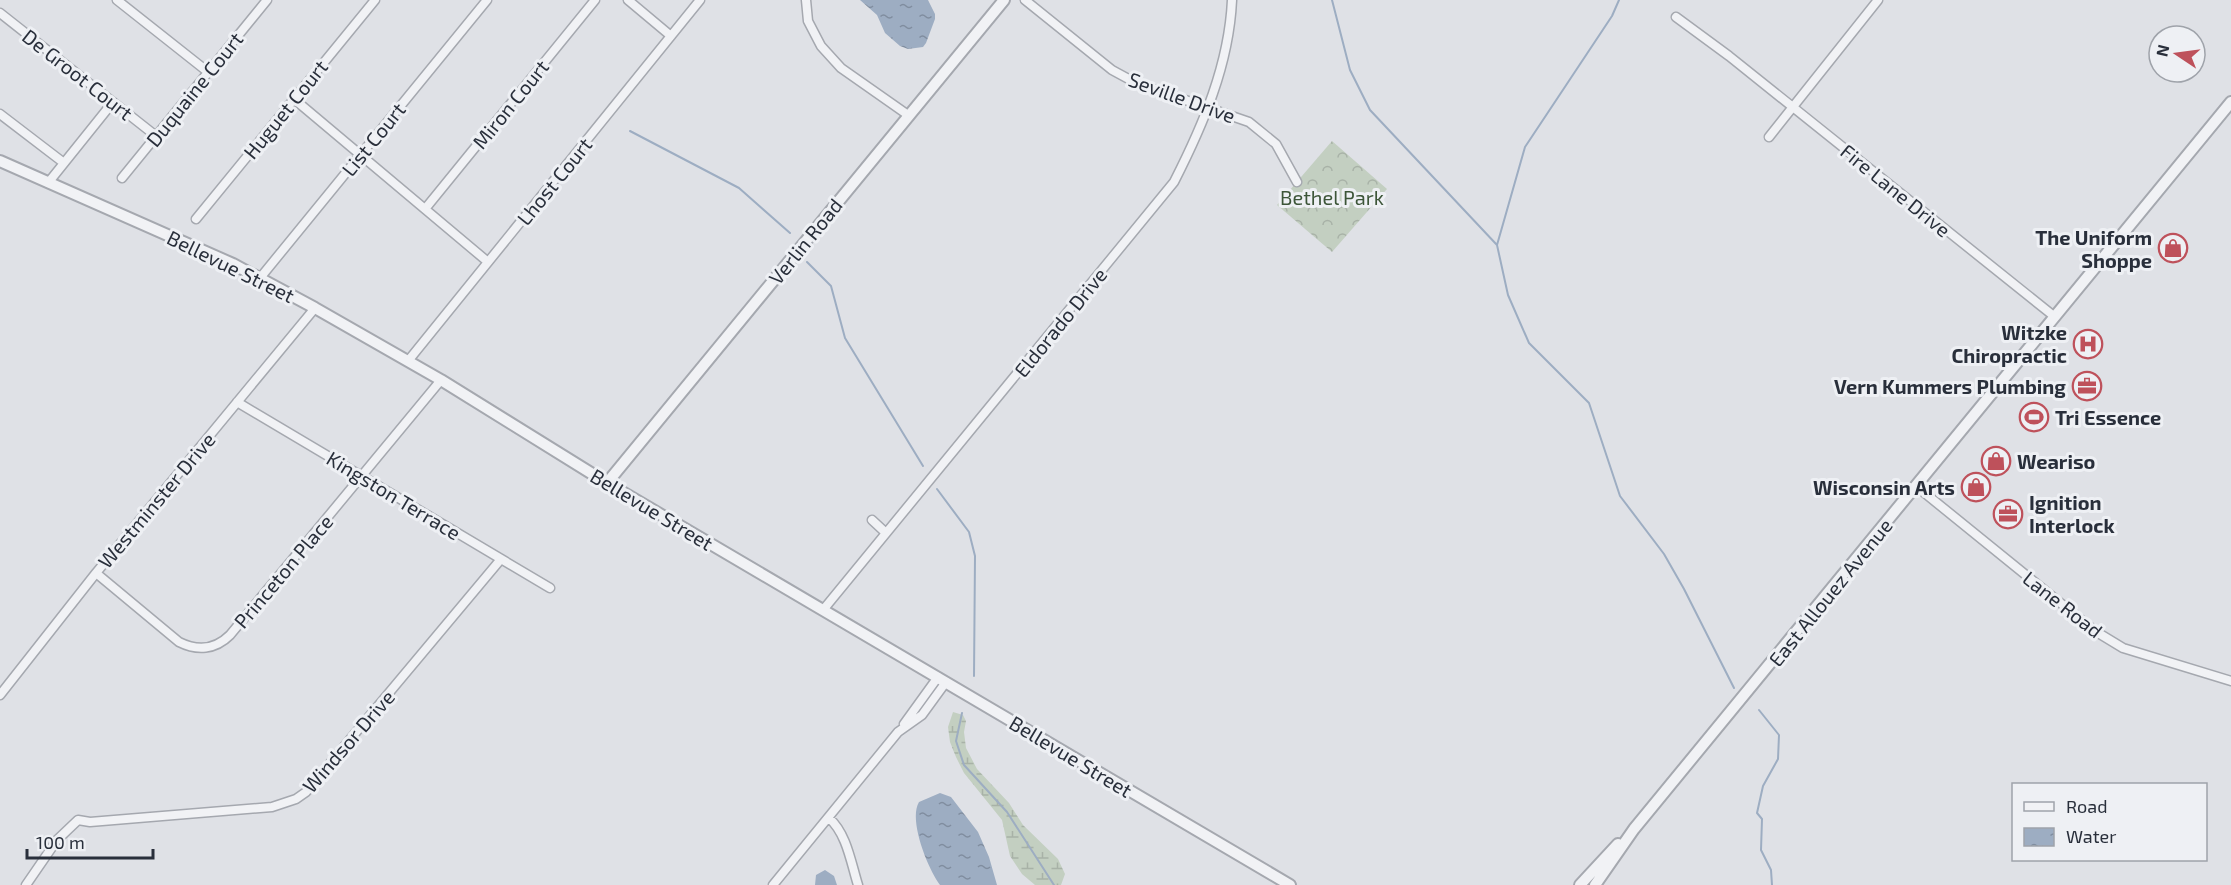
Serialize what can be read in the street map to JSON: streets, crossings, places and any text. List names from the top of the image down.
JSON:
{
  "streets": {
    "street": [
      "De Groot Court",
      "Duquaine Court",
      "Seville Drive",
      "Miron Court",
      "Huguet Court",
      "List Court",
      "Lhost Court",
      "Fire Lane Drive",
      "Verlin Road",
      "Bellevue Street",
      "Eldorado Drive",
      "Kingston Terrace",
      "Westminster Drive",
      "Princeton Place",
      "East Allouez Avenue",
      "Lane Road",
      "Windsor Drive"
    ]
  },
  "crossings": [
    ["De Groot Court", "Duquaine Court"],
    ["Seville Drive", "Eldorado Drive"],
    ["List Court", "Bellevue Street"],
    ["Lhost Court", "Bellevue Street"],
    ["Fire Lane Drive", "East Allouez Avenue"],
    ["Verlin Road", "Bellevue Street"],
    ["Bellevue Street", "Eldorado Drive"],
    ["Bellevue Street", "Westminster Drive"],
    ["Bellevue Street", "Princeton Place"],
    ["Kingston Terrace", "Westminster Drive"],
    ["Kingston Terrace", "Princeton Place"],
    ["Kingston Terrace", "Windsor Drive"],
    ["Westminster Drive", "Princeton Place"],
    ["East Allouez Avenue", "Lane Road"]
  ],
  "parks": ["Bethel Park"],
  "places": {
    "shop": ["The Uniform Shoppe", "Weariso", "Wisconsin Arts"],
    "hospital": ["Witzke Chiropractic"],
    "office": ["Vern Kummers Plumbing", "Ignition Interlock"],
    "sports": ["Tri Essence"]
  },
  "legend": ["Road", "Water"],
  "scale_bar": "100 m",
  "north": "left"
}
